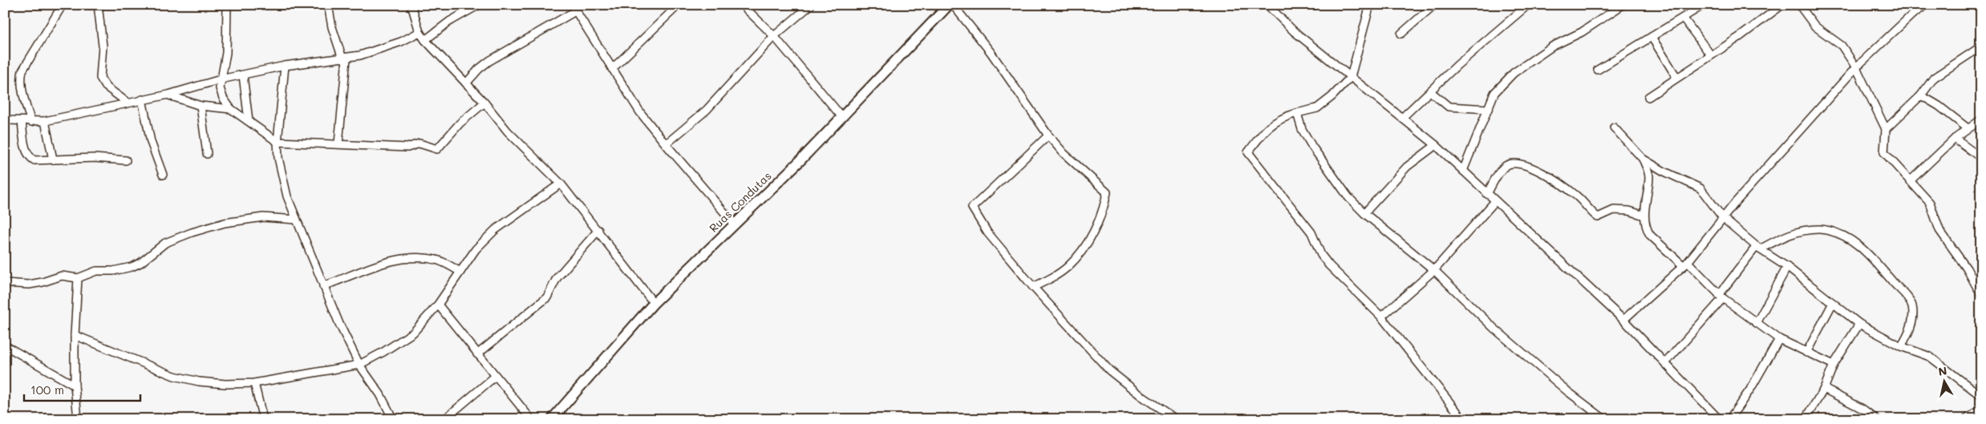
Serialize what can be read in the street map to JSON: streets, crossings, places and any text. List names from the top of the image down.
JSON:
{
  "streets": {
    "street": ["Ruas Condutas"]
  },
  "scale_bar": "100 m",
  "north": "top"
}
